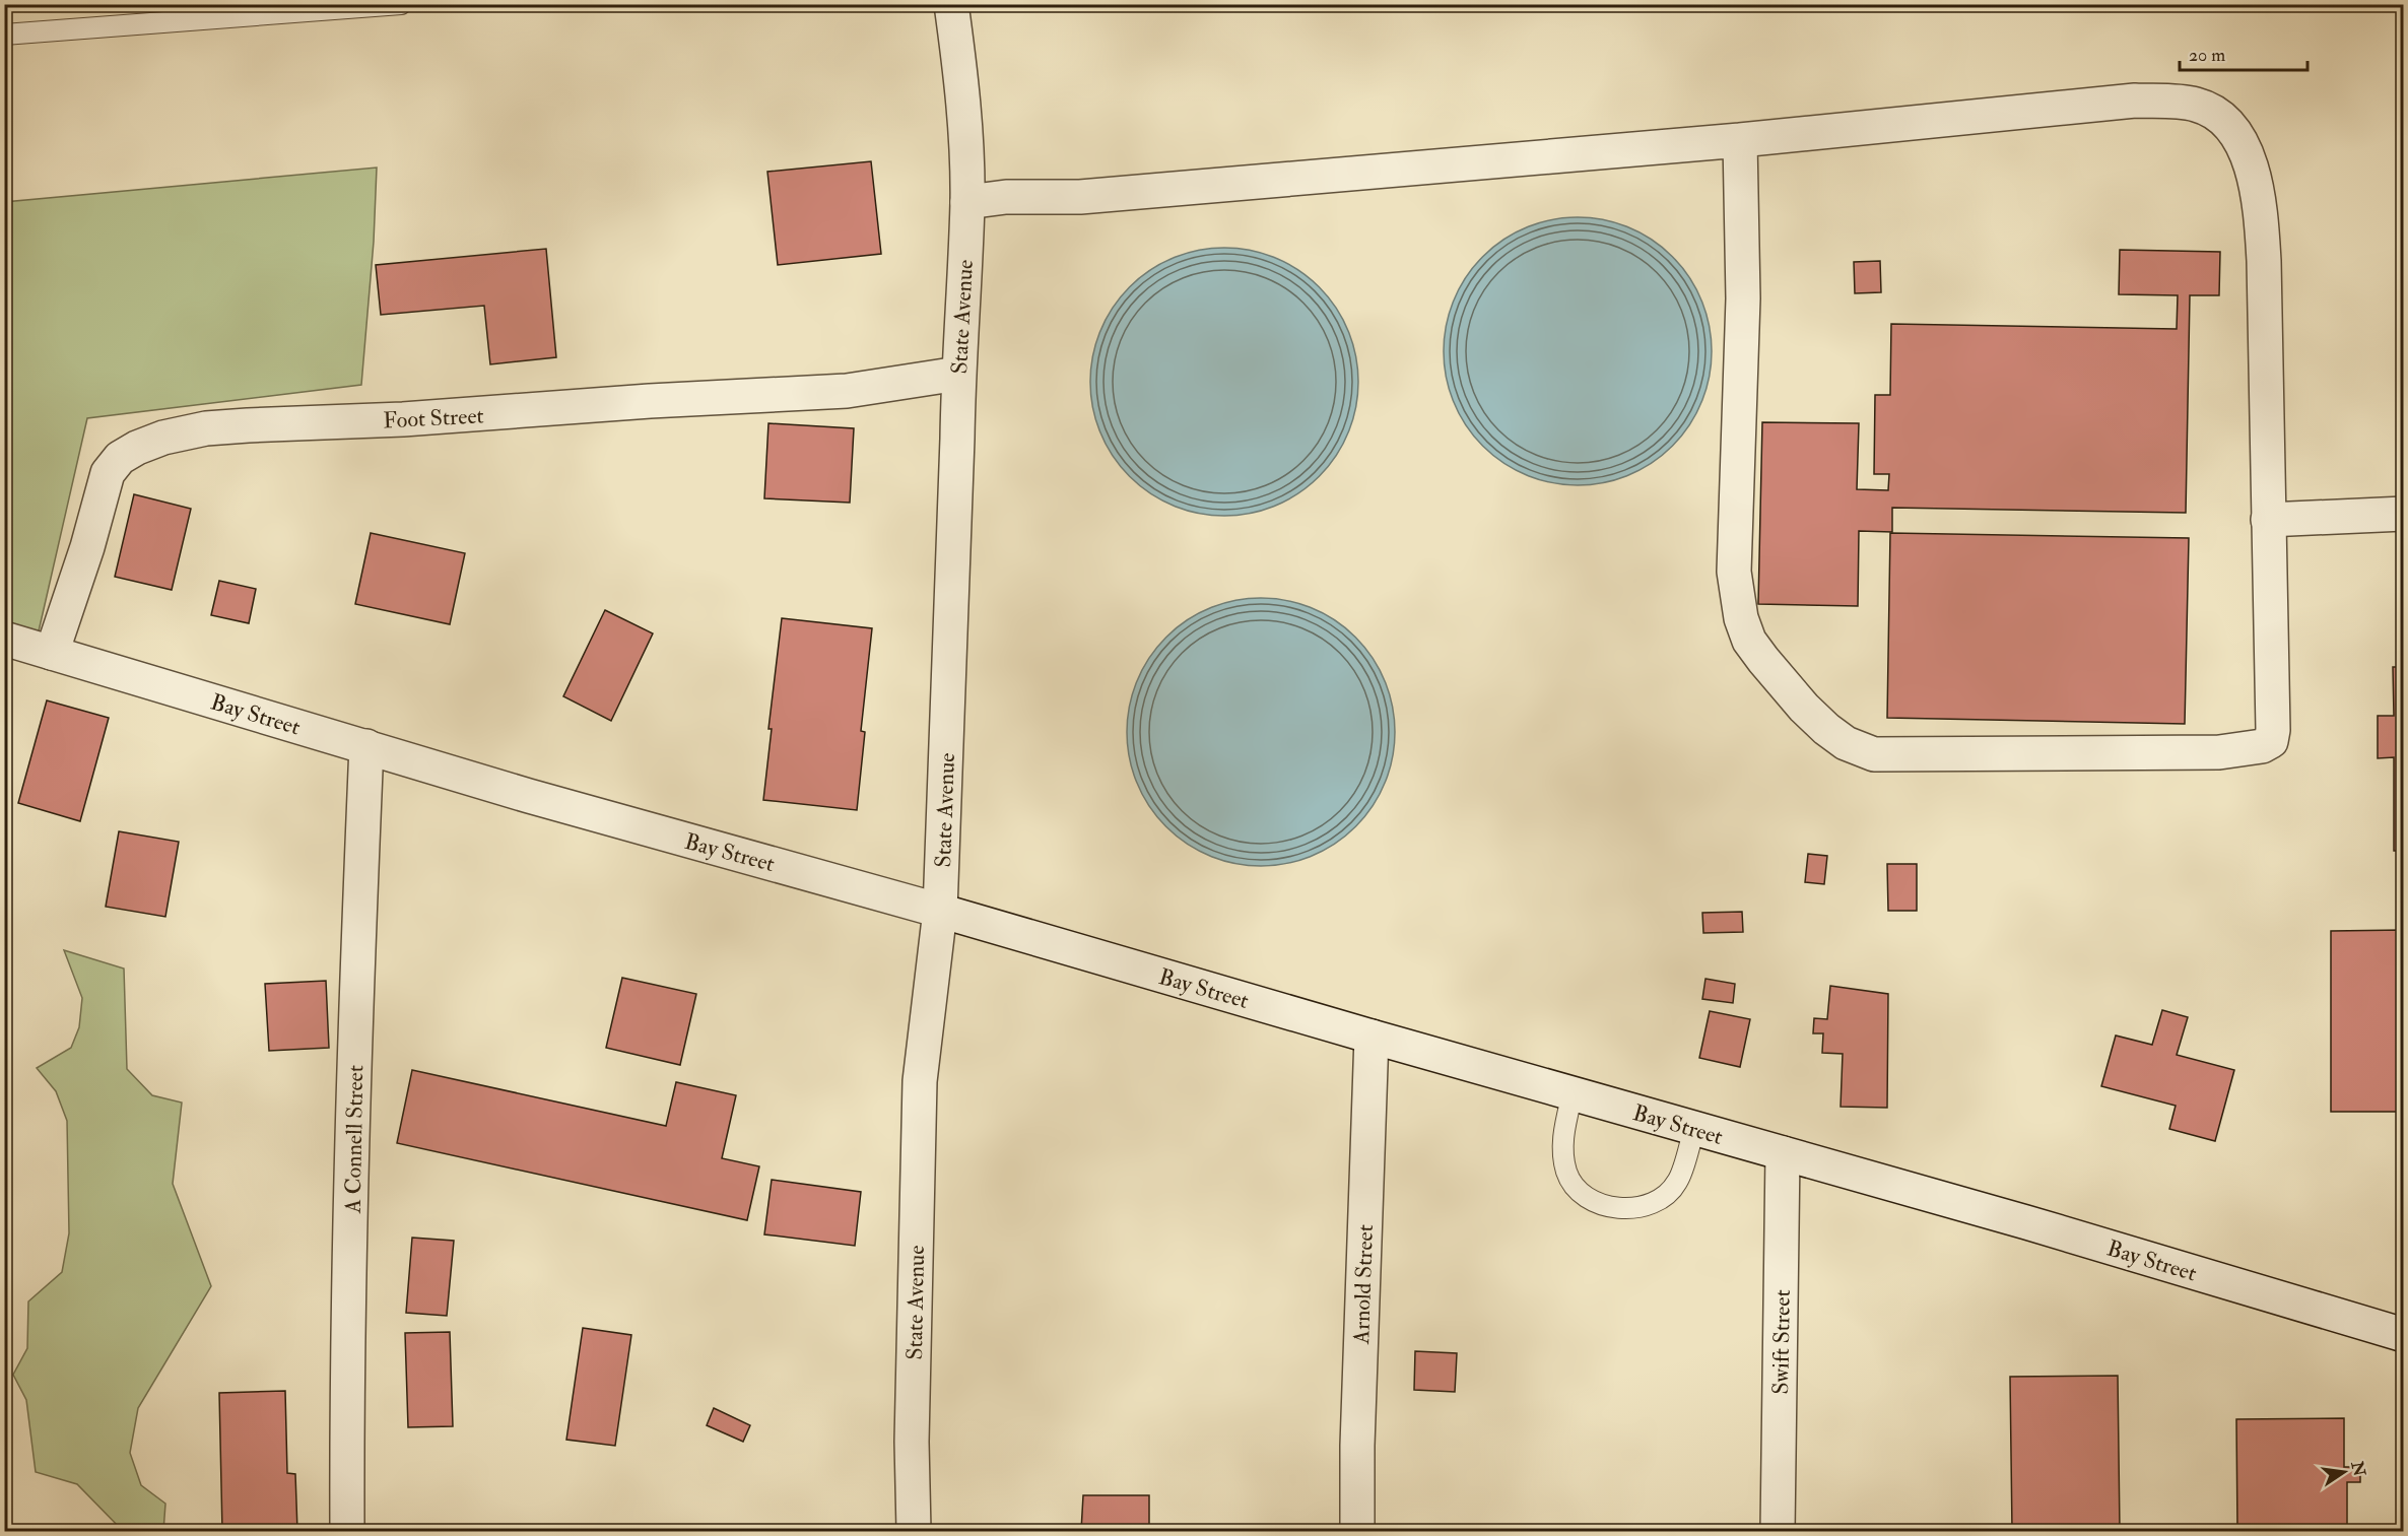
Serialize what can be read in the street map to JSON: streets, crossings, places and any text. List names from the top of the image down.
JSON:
{
  "streets": {
    "street": [
      "State Avenue",
      "Foot Street",
      "Bay Street",
      "A Connell Street",
      "Arnold Street",
      "Swift Street"
    ]
  },
  "crossings": [
    ["State Avenue", "Foot Street"],
    ["State Avenue", "Bay Street"],
    ["Foot Street", "Bay Street"],
    ["Bay Street", "A Connell Street"],
    ["Bay Street", "Arnold Street"],
    ["Bay Street", "Swift Street"]
  ],
  "scale_bar": "20 m",
  "north": "right"
}
